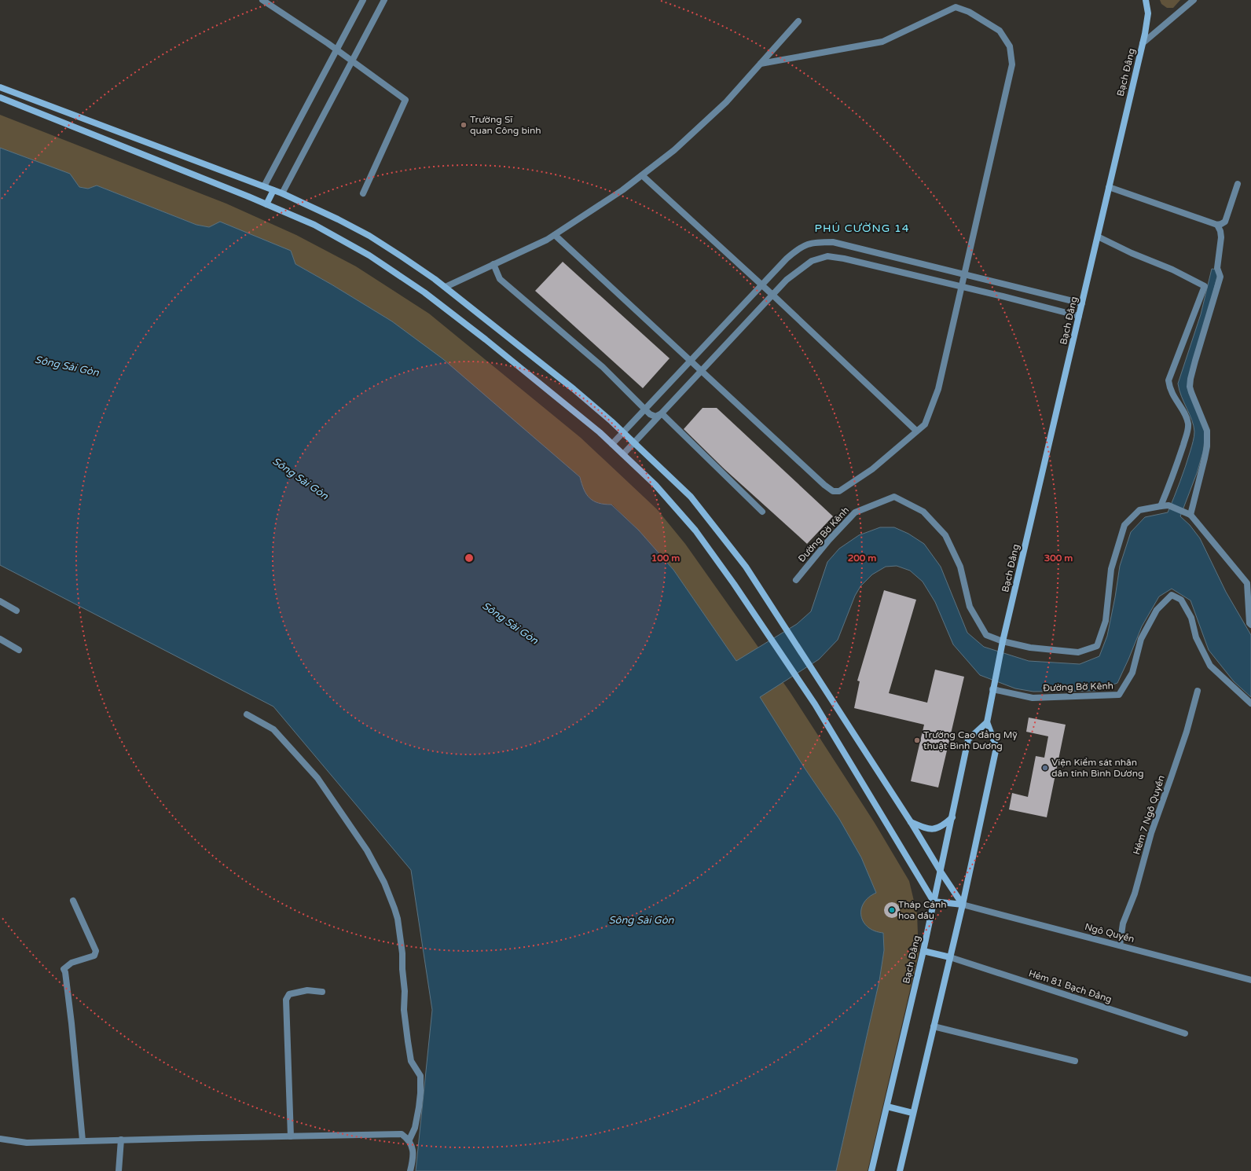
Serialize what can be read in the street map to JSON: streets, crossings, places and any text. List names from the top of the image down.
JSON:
{
  "streets": {
    "street": [
      "Bạch Đằng",
      "Đường Bờ Kênh",
      "Hẻm 7 Ngô Quyền",
      "Ngô Quyền",
      "Hẻm 81 Bạch Đằng"
    ]
  },
  "crossings": [
    ["Bạch Đằng", "Đường Bờ Kênh"],
    ["Hẻm 7 Ngô Quyền", "Ngô Quyền"]
  ],
  "districts": ["PHÚ CƯỜNG 14"],
  "water": ["Sông Sài Gòn"],
  "places": [
    "Trường Sĩ quan Công binh",
    "Trường Cao đẳng Mỹ thuật Bình Dương",
    "Viện Kiểm sát nhân dân tỉnh Bình Dương",
    "Tháp Cánh hoa dầu"
  ],
  "rings": ["100 m", "200 m", "300 m"]
}
